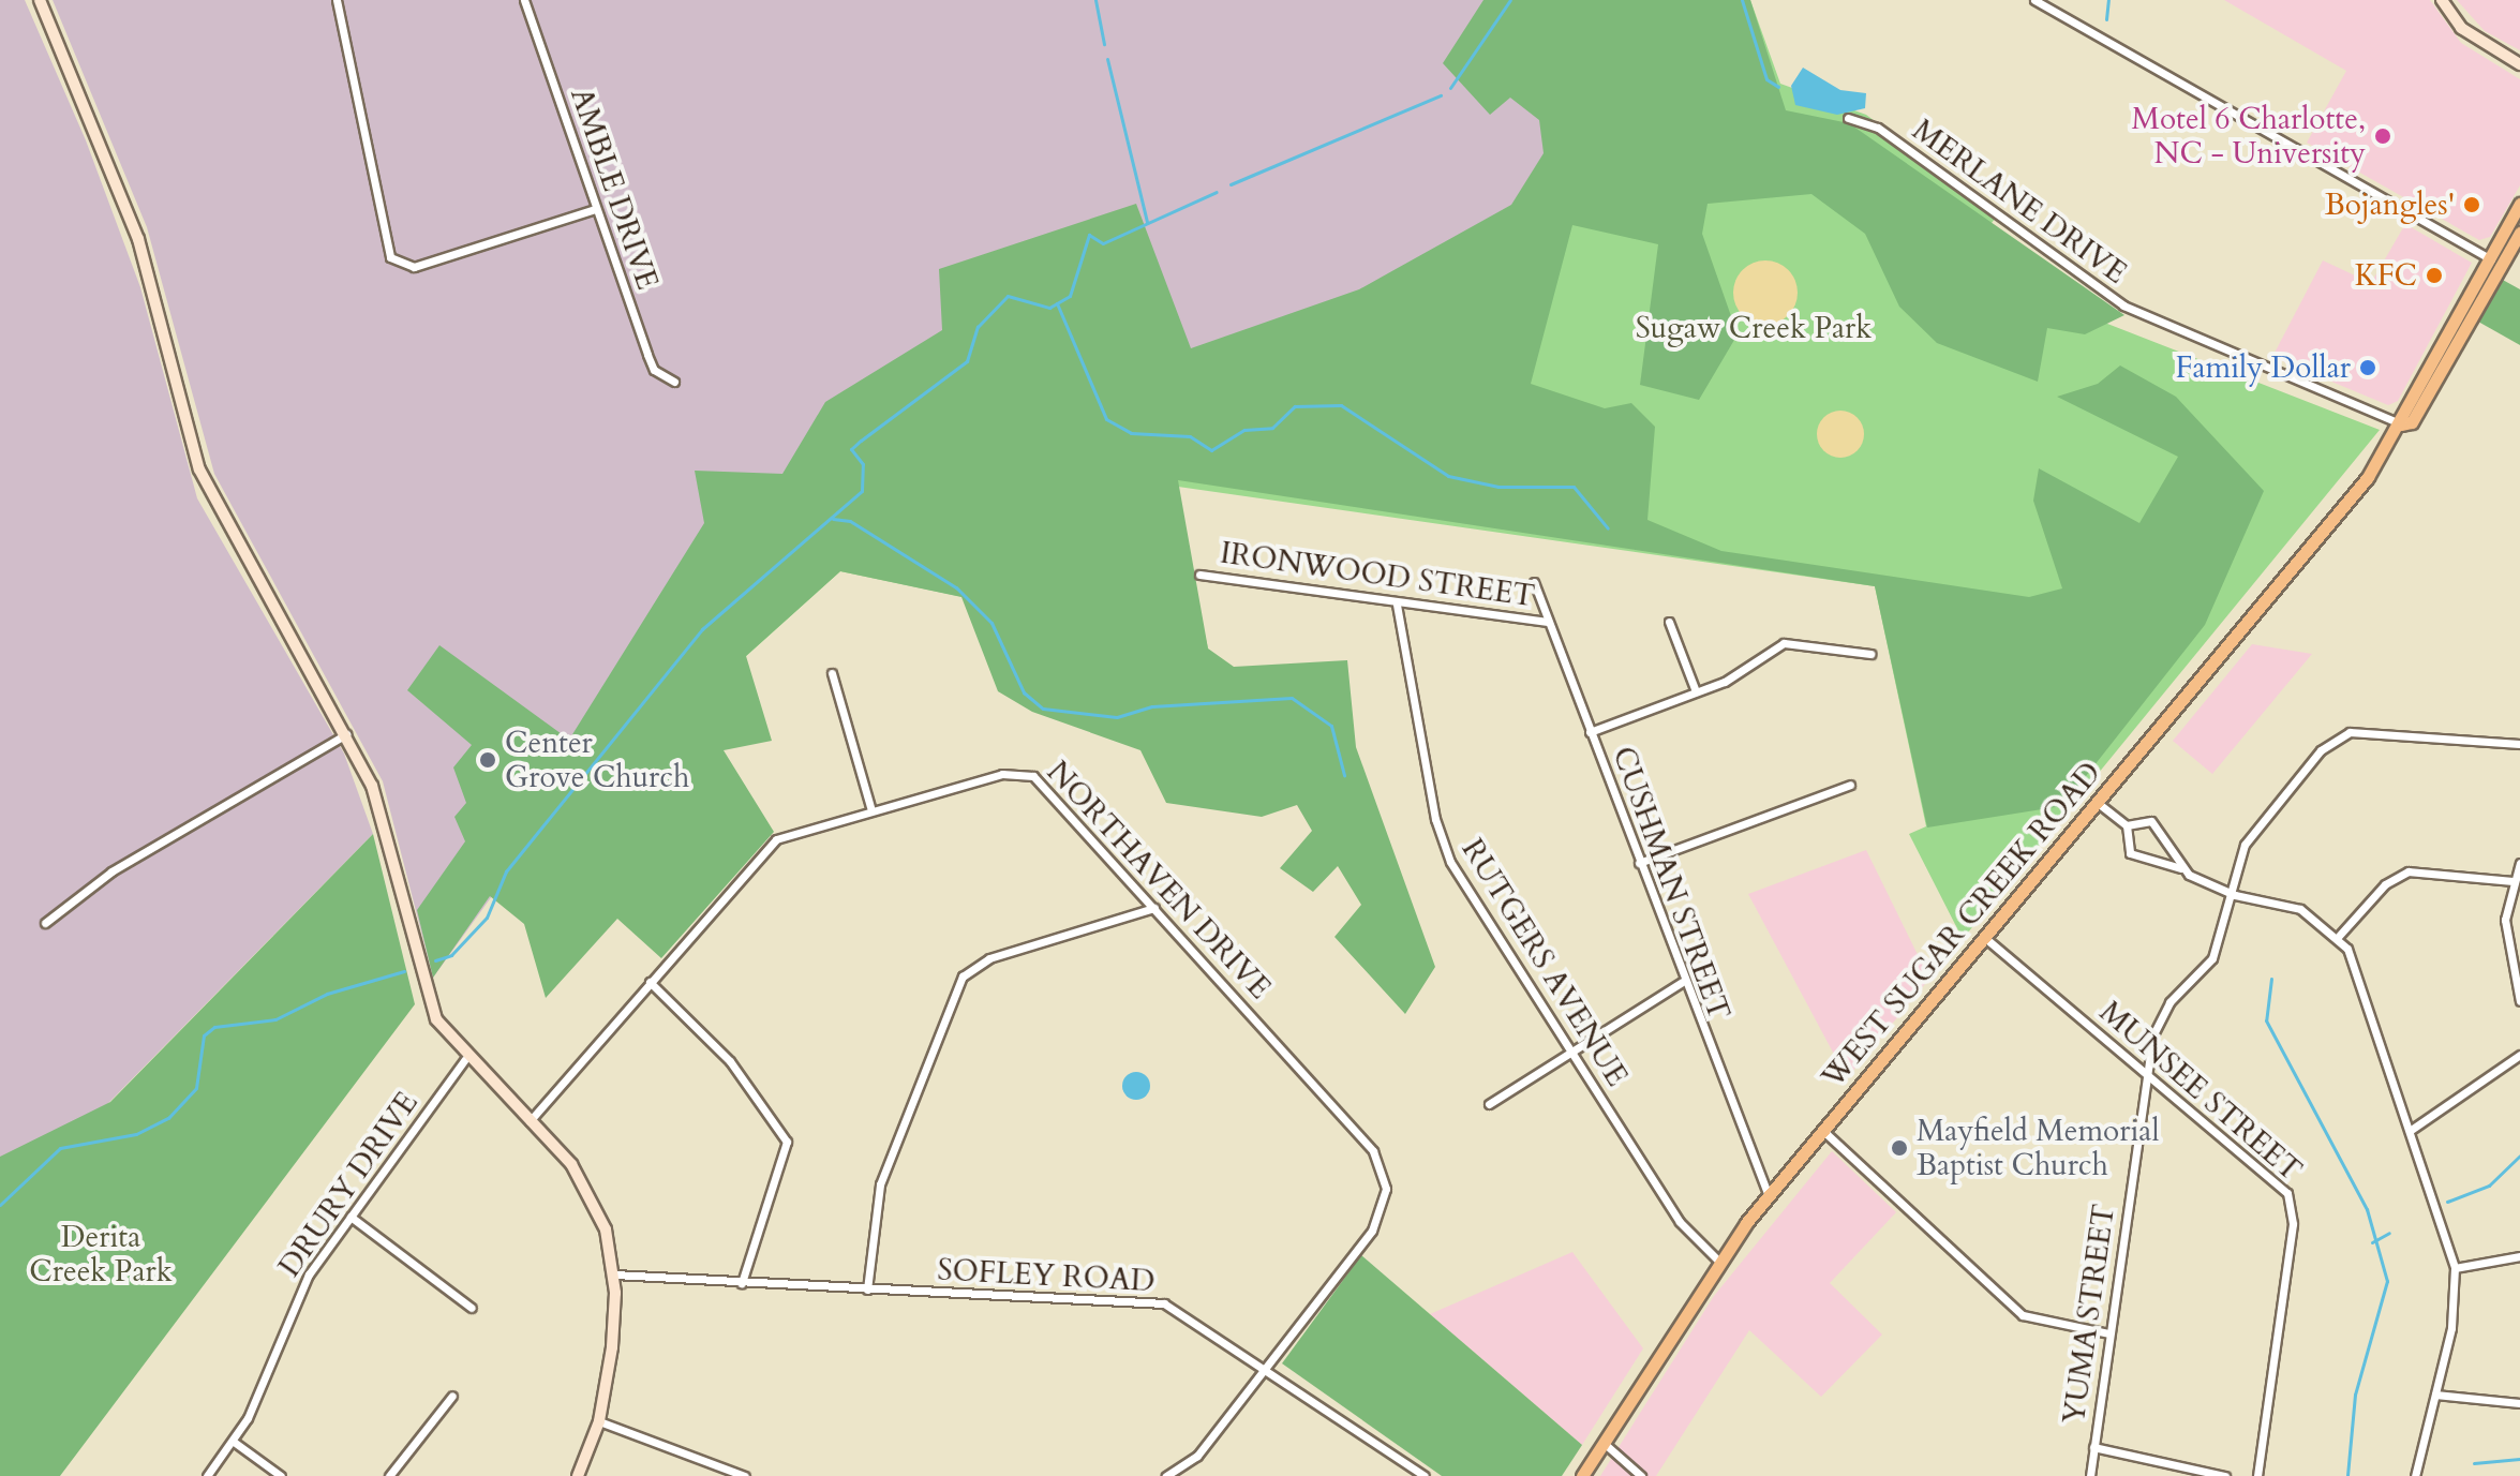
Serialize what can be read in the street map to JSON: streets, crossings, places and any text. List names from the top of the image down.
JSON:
{
  "streets": {
    "main road": ["WEST SUGAR CREEK ROAD"],
    "street": [
      "AMBLE DRIVE",
      "MERLANE DRIVE",
      "IRONWOOD STREET",
      "NORTHAVEN DRIVE",
      "CUSHMAN STREET",
      "RUTGERS AVENUE",
      "MUNSEE STREET",
      "DRURY DRIVE",
      "SOFLEY ROAD",
      "YUMA STREET"
    ]
  },
  "crossings": [
    ["MERLANE DRIVE", "WEST SUGAR CREEK ROAD"],
    ["IRONWOOD STREET", "CUSHMAN STREET"],
    ["IRONWOOD STREET", "RUTGERS AVENUE"],
    ["NORTHAVEN DRIVE", "SOFLEY ROAD"],
    ["CUSHMAN STREET", "WEST SUGAR CREEK ROAD"],
    ["WEST SUGAR CREEK ROAD", "RUTGERS AVENUE"],
    ["WEST SUGAR CREEK ROAD", "MUNSEE STREET"],
    ["MUNSEE STREET", "YUMA STREET"]
  ],
  "parks": ["Sugaw Creek Park", "Derita Creek Park"],
  "places": [
    "Motel 6 Charlotte, NC - University",
    "Bojangles'",
    "KFC",
    "Family Dollar",
    "Center Grove Church",
    "Mayfield Memorial Baptist Church"
  ]
}
